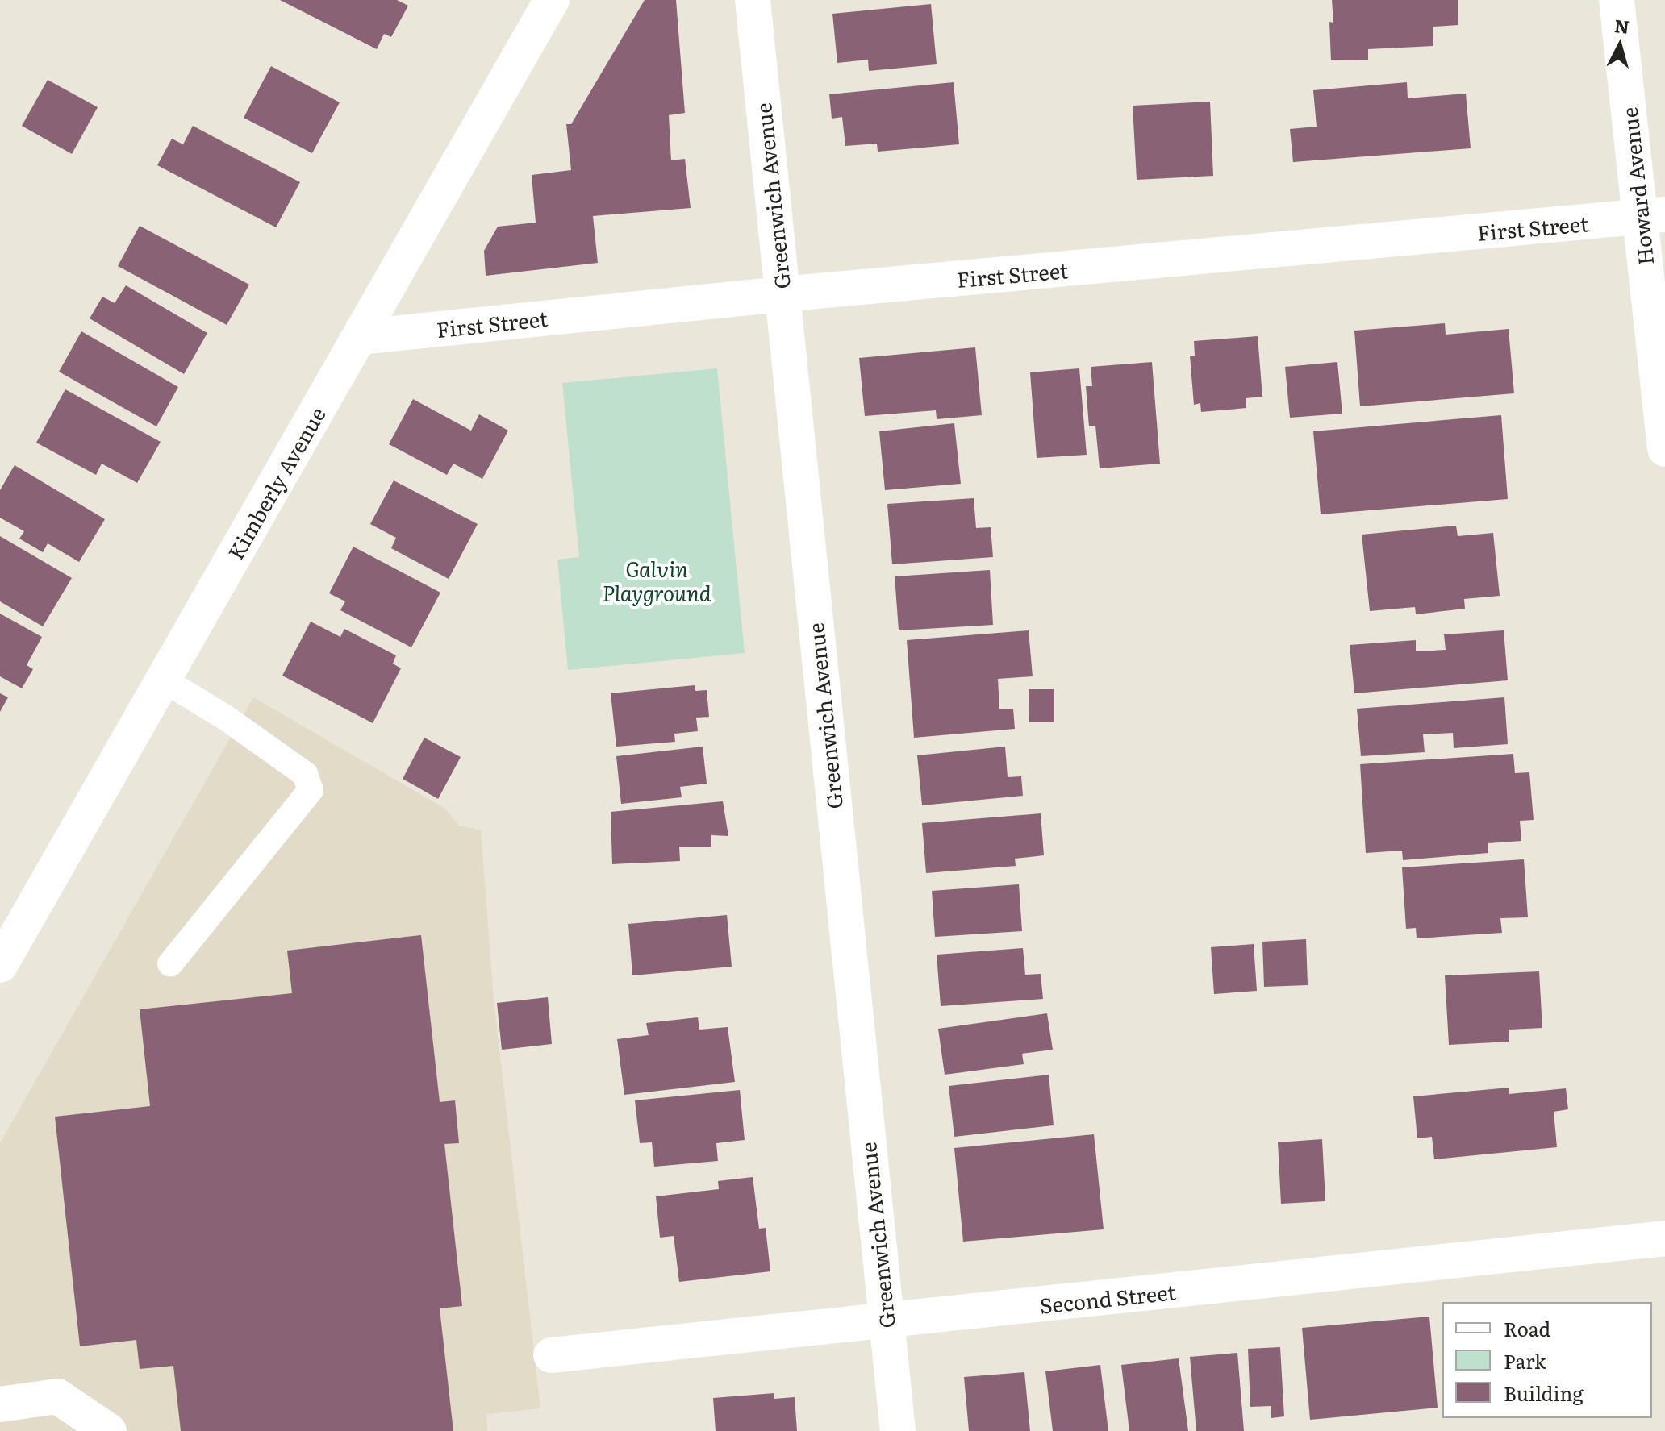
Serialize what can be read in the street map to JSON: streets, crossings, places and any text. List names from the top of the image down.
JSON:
{
  "streets": {
    "street": [
      "Howard Avenue",
      "Greenwich Avenue",
      "First Street",
      "Kimberly Avenue",
      "Second Street"
    ]
  },
  "crossings": [
    ["Howard Avenue", "First Street"],
    ["Greenwich Avenue", "First Street"],
    ["Greenwich Avenue", "Second Street"],
    ["First Street", "Kimberly Avenue"]
  ],
  "parks": ["Galvin Playground"],
  "legend": ["Road", "Park", "Building"],
  "north": "top"
}
